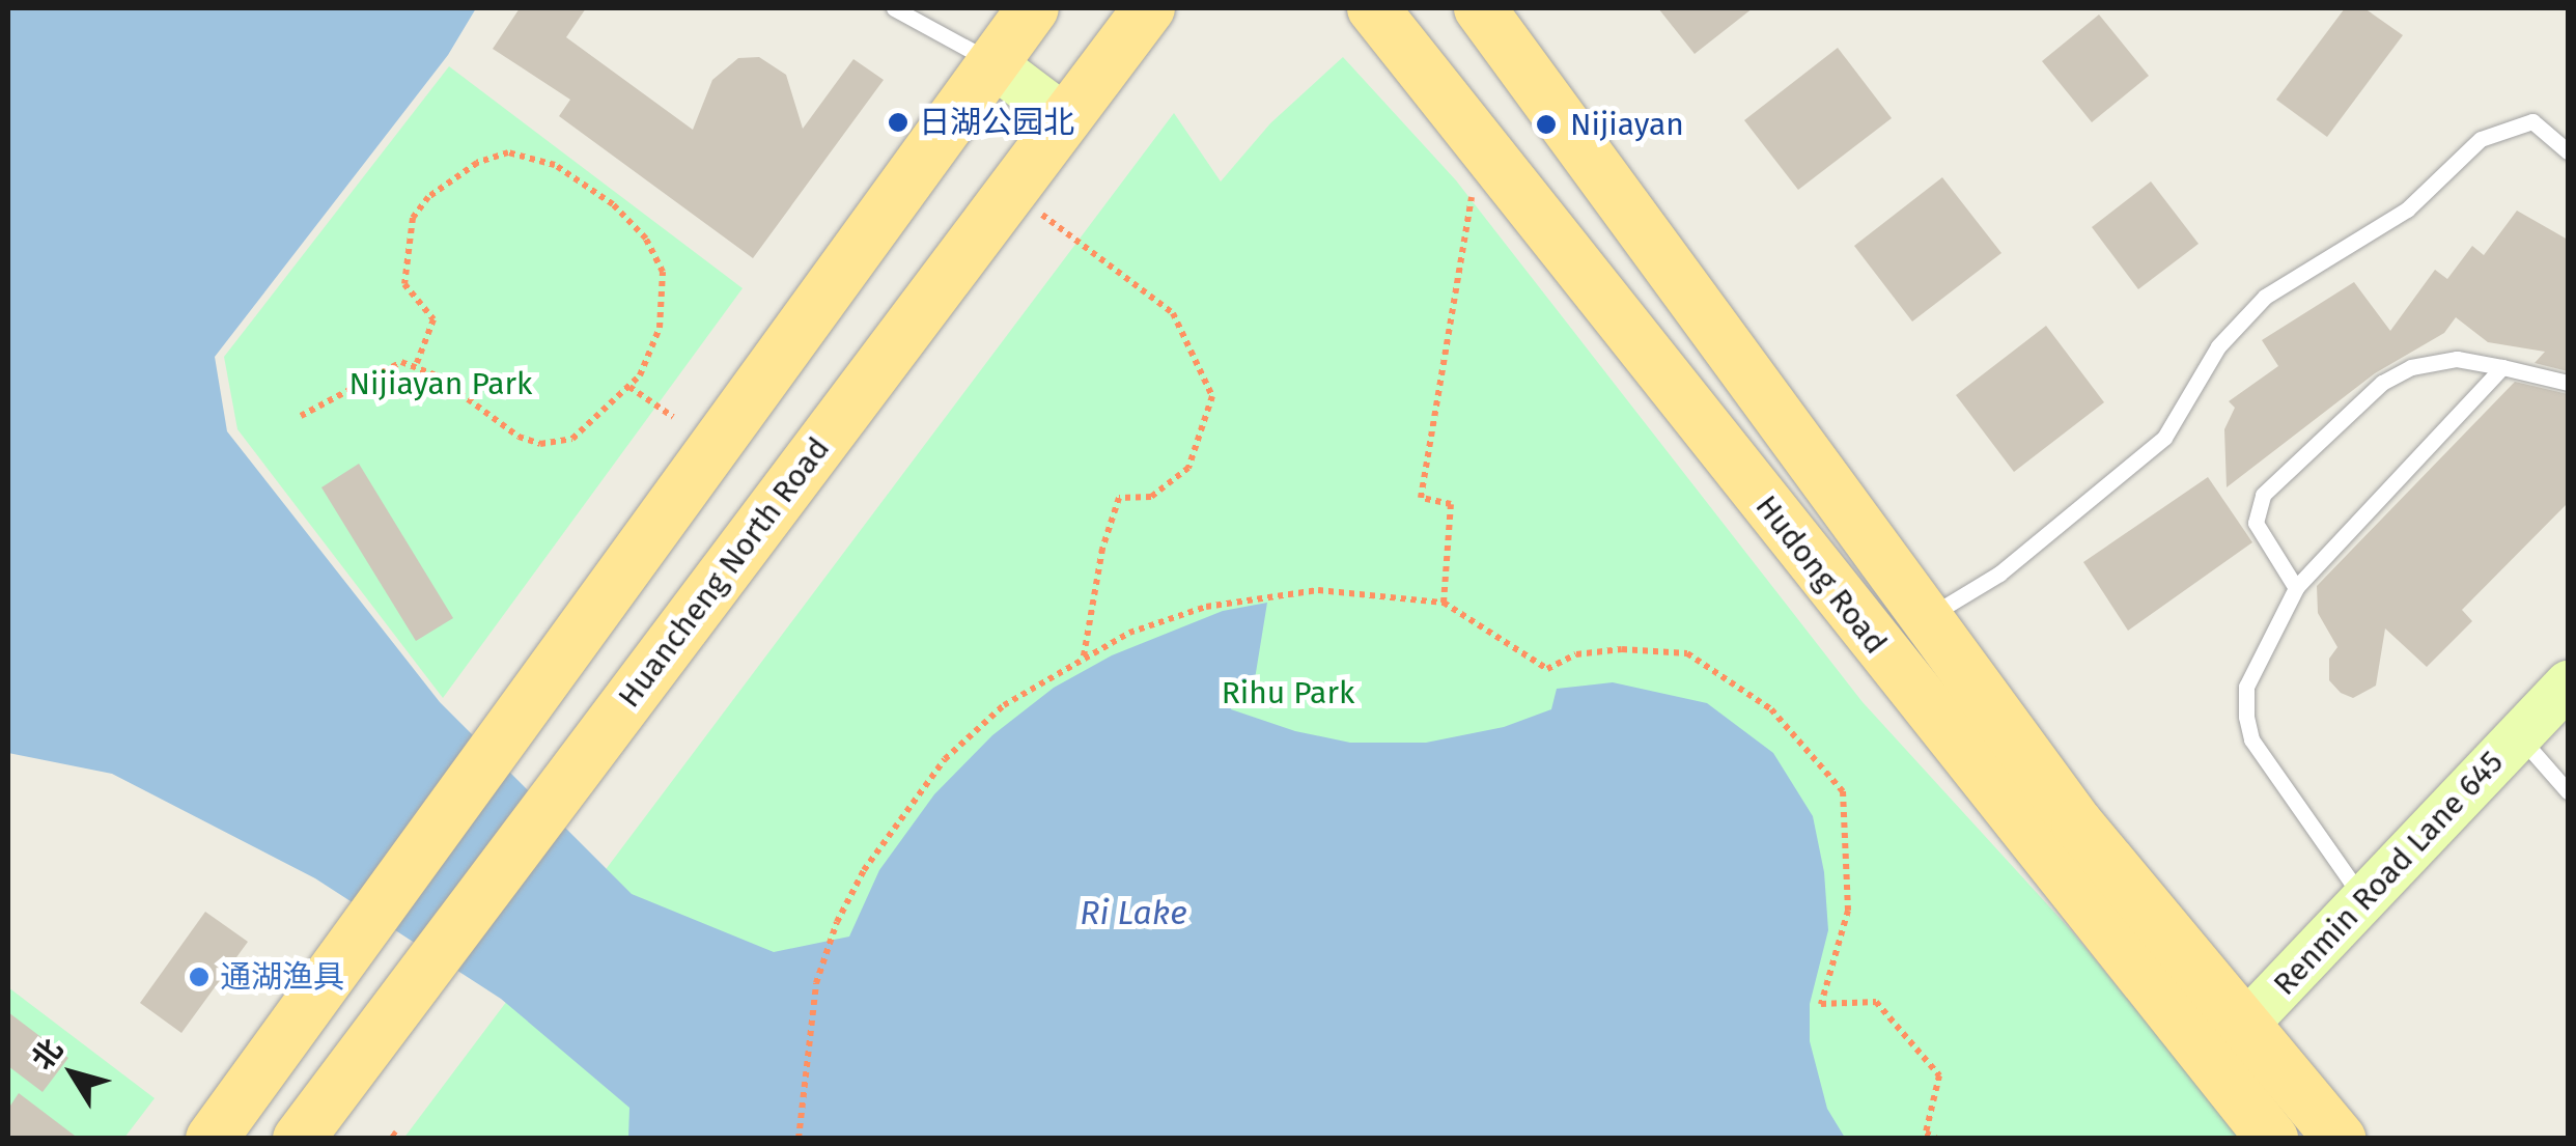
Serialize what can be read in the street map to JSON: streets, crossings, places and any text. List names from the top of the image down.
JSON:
{
  "streets": {
    "main road": ["Huancheng North Road", "Hudong Road"],
    "street": ["Renmin Road Lane 645"]
  },
  "crossings": [
    ["Hudong Road", "Renmin Road Lane 645"]
  ],
  "water": ["Ri Lake"],
  "parks": ["Nijiayan Park", "Rihu Park"],
  "places": ["日湖公园北", "Nijiayan", "通湖渔具"],
  "north": "top left"
}
